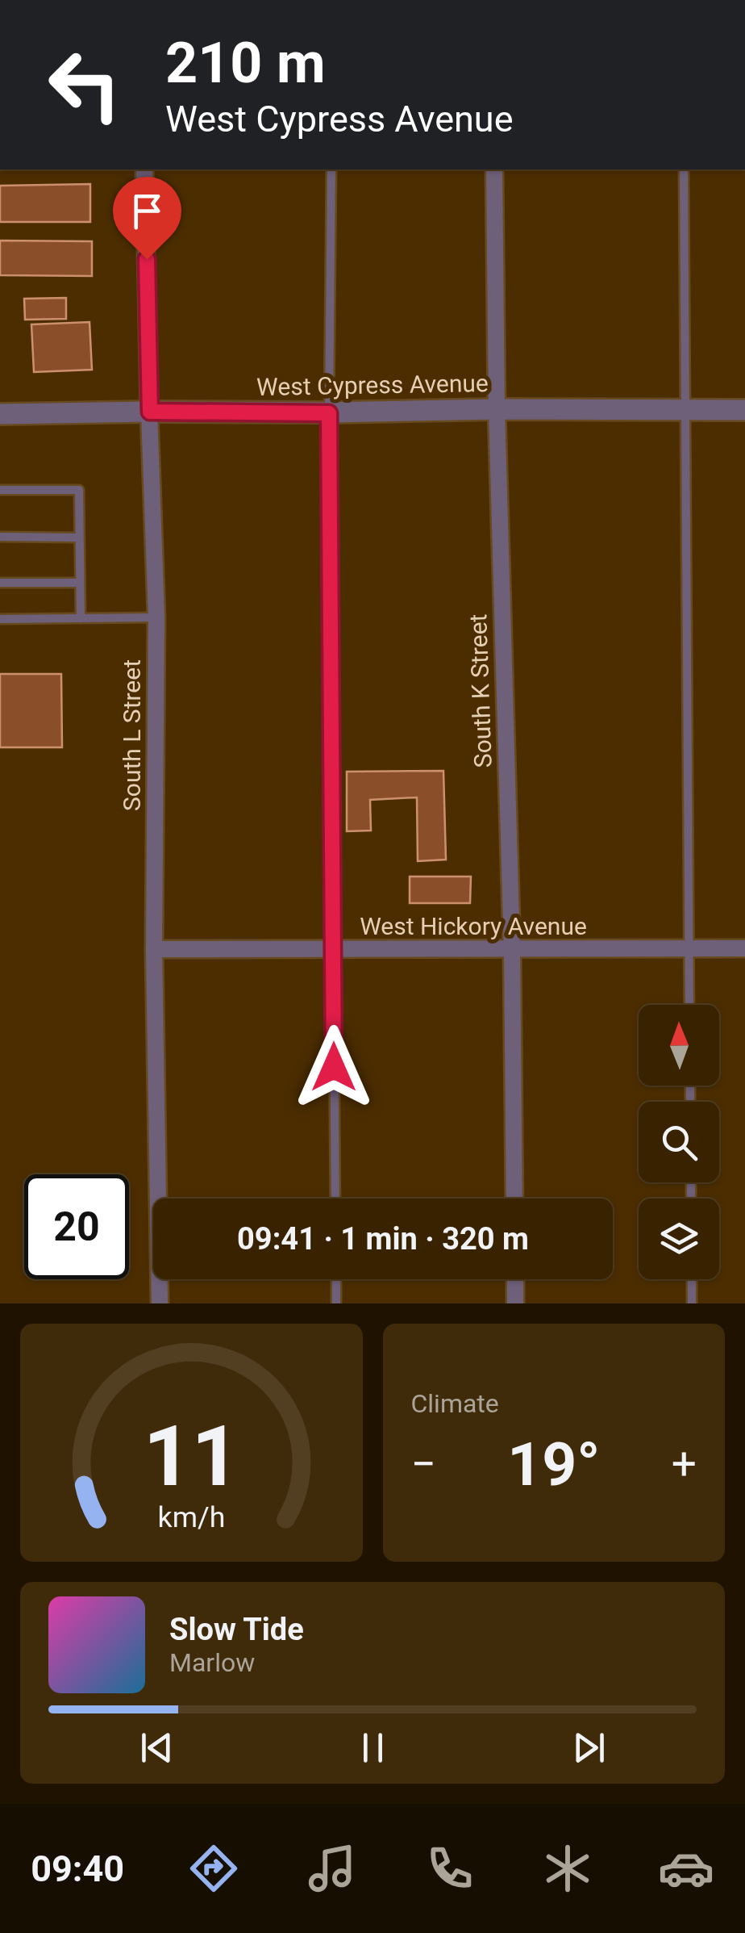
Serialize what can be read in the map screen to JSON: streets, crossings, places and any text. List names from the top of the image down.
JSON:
{
  "streets": {
    "street": [
      "West Cypress Avenue",
      "South K Street",
      "South L Street",
      "West Hickory Avenue"
    ]
  },
  "crossings": [
    ["West Cypress Avenue", "South K Street"],
    ["West Cypress Avenue", "South L Street"],
    ["South K Street", "West Hickory Avenue"],
    ["South L Street", "West Hickory Avenue"]
  ],
  "north": "top",
  "page": {
    "turn": ["210 m", "West Cypress Avenue"],
    "limit": "20",
    "trip": "09:41 · 1 min · 320 m",
    "tile": "Climate",
    "heat": ["−", "19°", "+"],
    "song": ["Slow Tide", "Marlow"],
    "tabs": "09:40",
    "gauge": ["11", "km/h"]
  }
}
